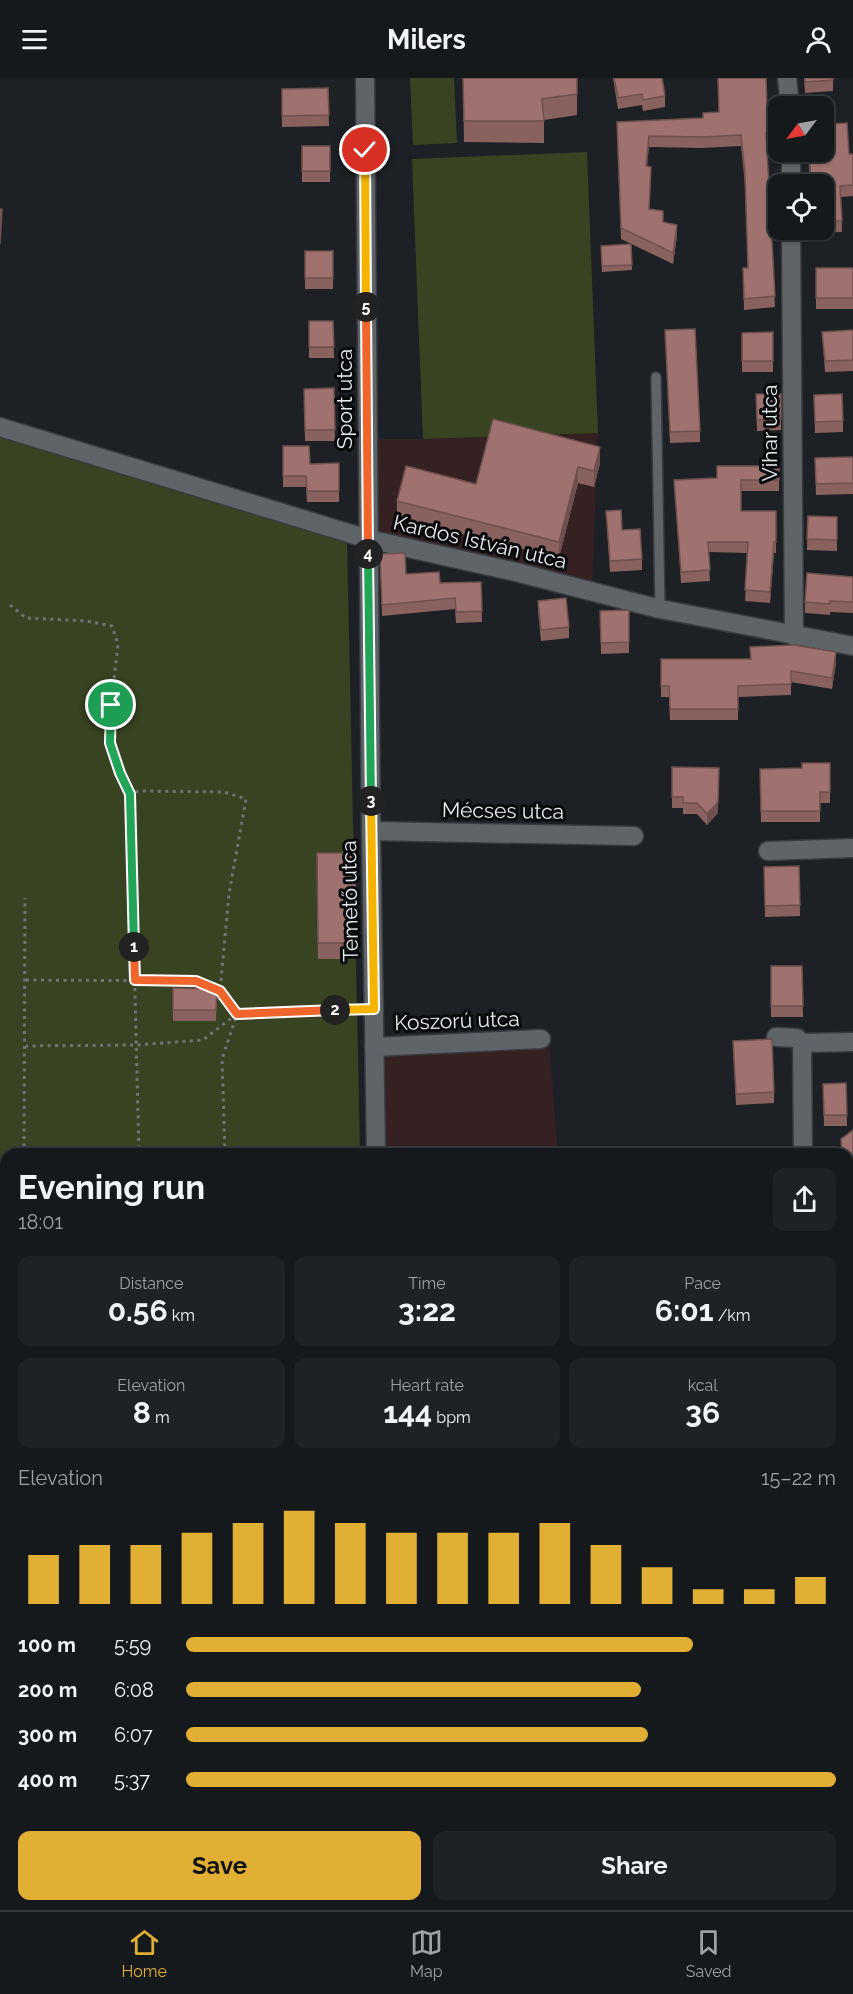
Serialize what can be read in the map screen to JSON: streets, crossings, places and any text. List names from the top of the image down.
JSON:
{
  "streets": {
    "street": [
      "Sport utca",
      "Vihar utca",
      "Kardos István utca",
      "Mécses utca",
      "Temető utca",
      "Koszorú utca"
    ]
  },
  "crossings": [
    ["Sport utca", "Kardos István utca"],
    ["Sport utca", "Temető utca"],
    ["Vihar utca", "Kardos István utca"],
    ["Kardos István utca", "Temető utca"],
    ["Mécses utca", "Temető utca"],
    ["Temető utca", "Koszorú utca"]
  ],
  "north": "bottom left",
  "page": {
    "header": "Milers",
    "pins": [
      "5",
      "4",
      "3",
      "1",
      "2"
    ],
    "heading": ["Evening run", "18:01"],
    "stats": [
      ["Distance", "0.56 km"],
      ["Time", "3:22"],
      ["Pace", "6:01 /km"],
      ["Elevation", "8 m"],
      ["Heart rate", "144 bpm"],
      ["kcal", "36"]
    ],
    "chart": ["Elevation", "15–22 m"],
    "list": [
      {
        "name": "100 m",
        "note": "5:59"
      },
      {
        "name": "200 m",
        "note": "6:08"
      },
      {
        "name": "300 m",
        "note": "6:07"
      },
      {
        "name": "400 m",
        "note": "5:37"
      }
    ],
    "buttons": ["Save", "Share"],
    "tabs": ["Home", "Map", "Saved"]
  }
}
